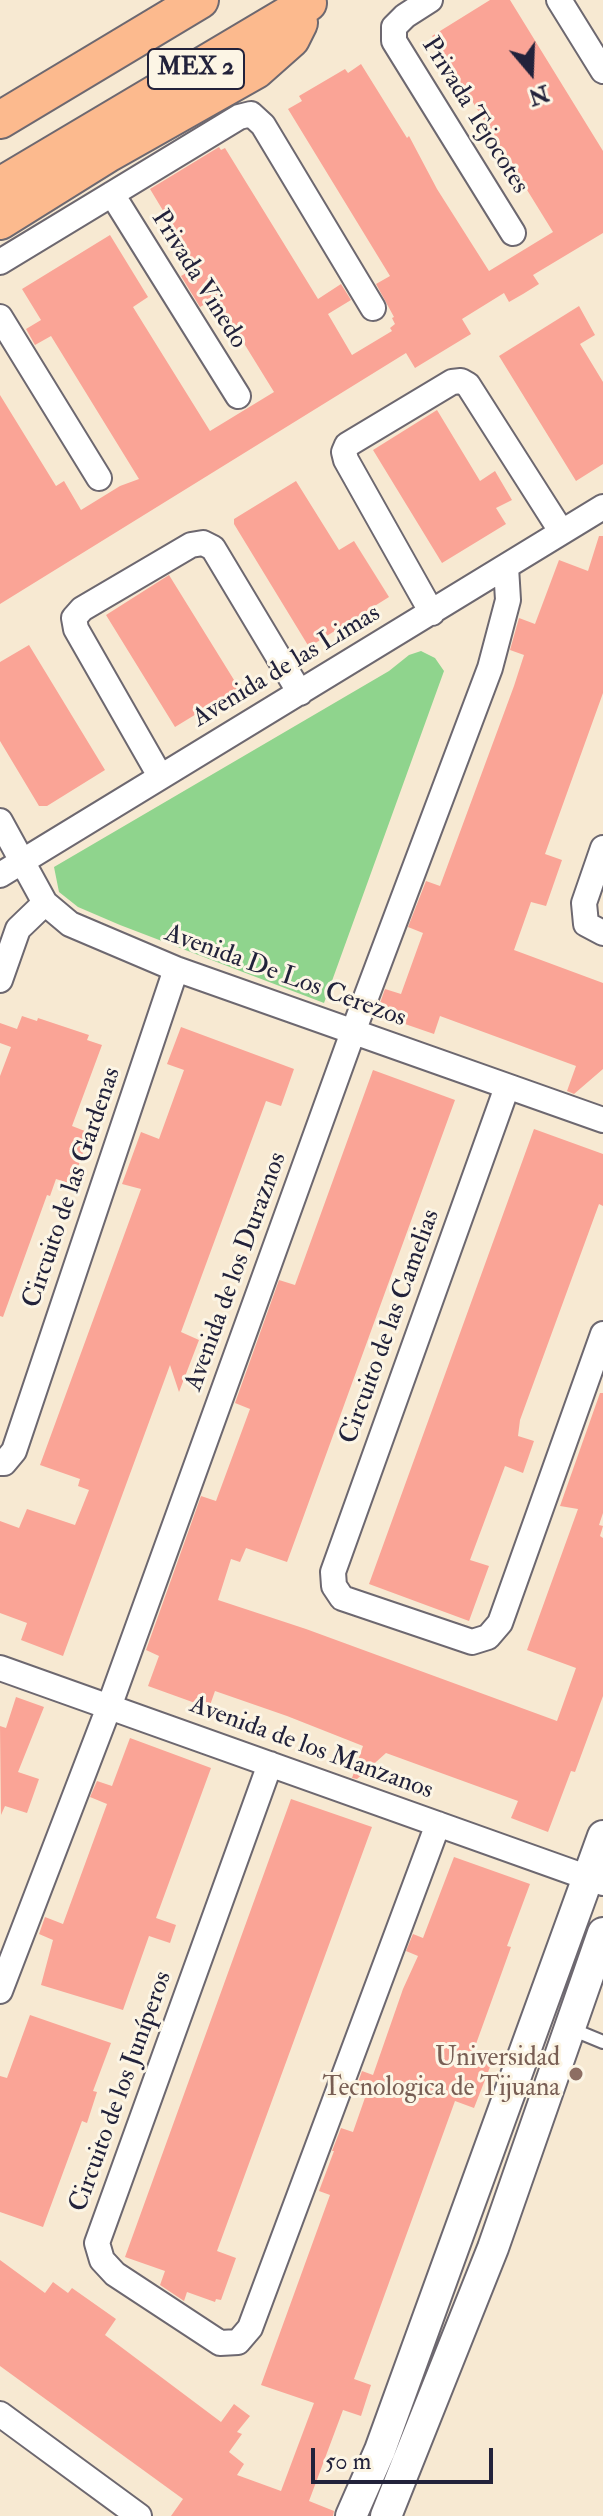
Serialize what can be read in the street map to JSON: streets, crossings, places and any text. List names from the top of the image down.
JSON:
{
  "streets": {
    "main road": ["MEX 2"],
    "street": [
      "Privada Tejocotes",
      "Privada Vinedo",
      "Avenida de las Limas",
      "Avenida De Los Cerezos",
      "Circuito de las Gardenas",
      "Avenida de los Duraznos",
      "Circuito de las Camelias",
      "Avenida de los Manzanos",
      "Circuito de los Juníperos"
    ]
  },
  "crossings": [
    ["Avenida de las Limas", "Avenida De Los Cerezos"],
    ["Avenida de las Limas", "Avenida de los Duraznos"],
    ["Avenida De Los Cerezos", "Circuito de las Gardenas"],
    ["Avenida De Los Cerezos", "Avenida de los Duraznos"],
    ["Avenida De Los Cerezos", "Circuito de las Camelias"],
    ["Avenida de los Duraznos", "Avenida de los Manzanos"],
    ["Avenida de los Manzanos", "Circuito de los Juníperos"]
  ],
  "places": ["Universidad Tecnologica de Tijuana"],
  "scale_bar": "50 m",
  "north": "bottom"
}
